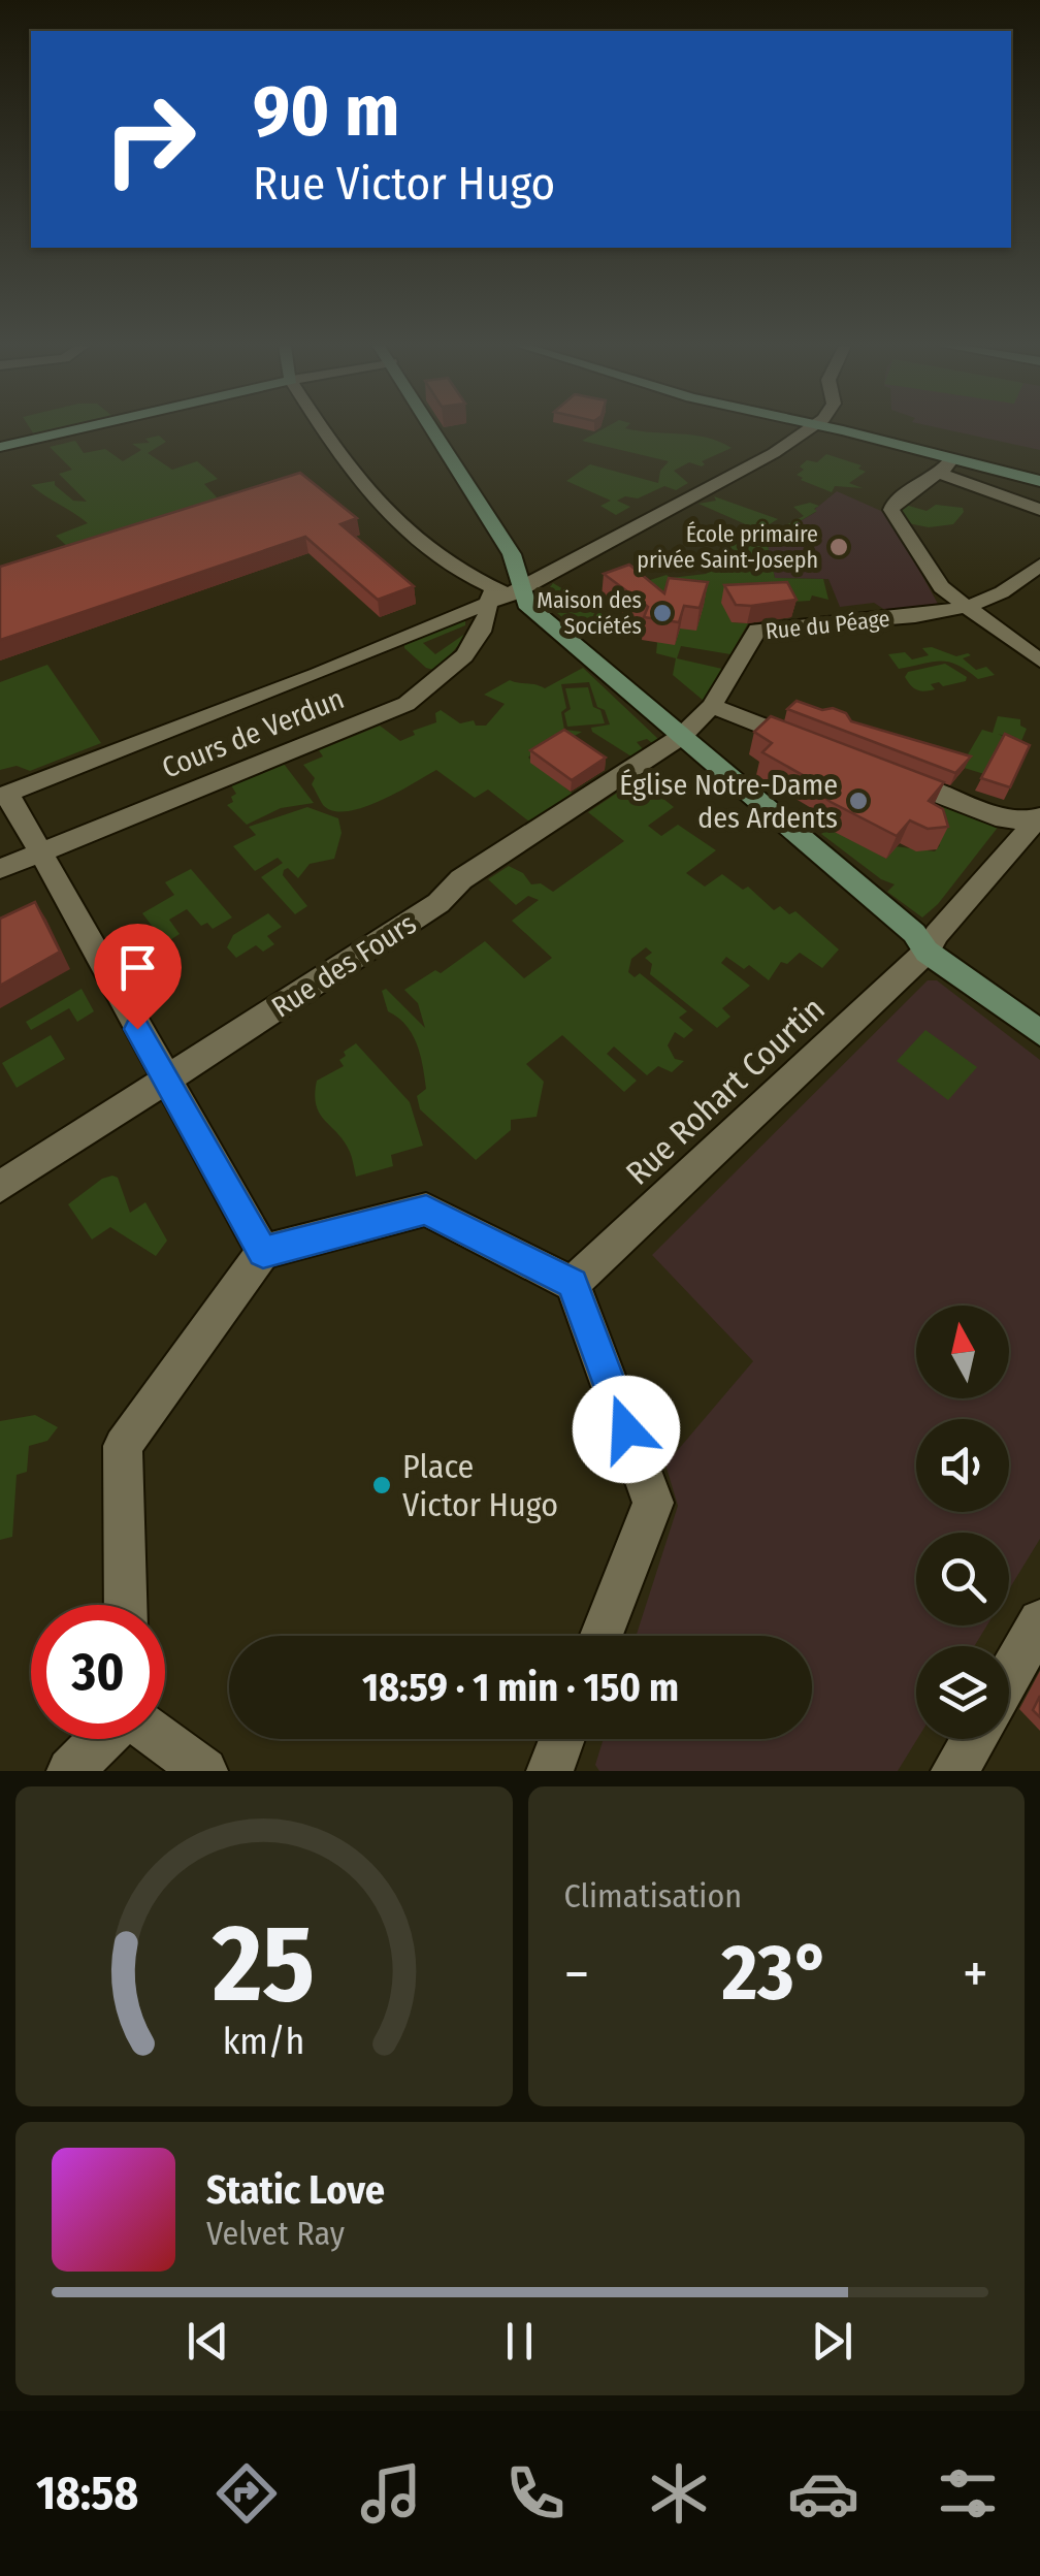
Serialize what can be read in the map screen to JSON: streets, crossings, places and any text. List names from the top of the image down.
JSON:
{
  "streets": {
    "street": [
      "Rue du Péage",
      "Cours de Verdun",
      "Rue des Fours",
      "Rue Rohart Courtin"
    ]
  },
  "crossings": [
    ["Rue du Péage", "Rue des Fours"]
  ],
  "places": [
    "École primaire privée Saint-Joseph",
    "Maison des Sociétés",
    "Église Notre-Dame des Ardents",
    "Place Victor Hugo"
  ],
  "north": "top",
  "page": {
    "turn": ["90 m", "Rue Victor Hugo"],
    "limit": "30",
    "trip": "18:59 · 1 min · 150 m",
    "tile": "Climatisation",
    "heat": ["−", "23°", "+"],
    "song": ["Static Love", "Velvet Ray"],
    "tabs": "18:58",
    "gauge": ["25", "km/h"]
  }
}
